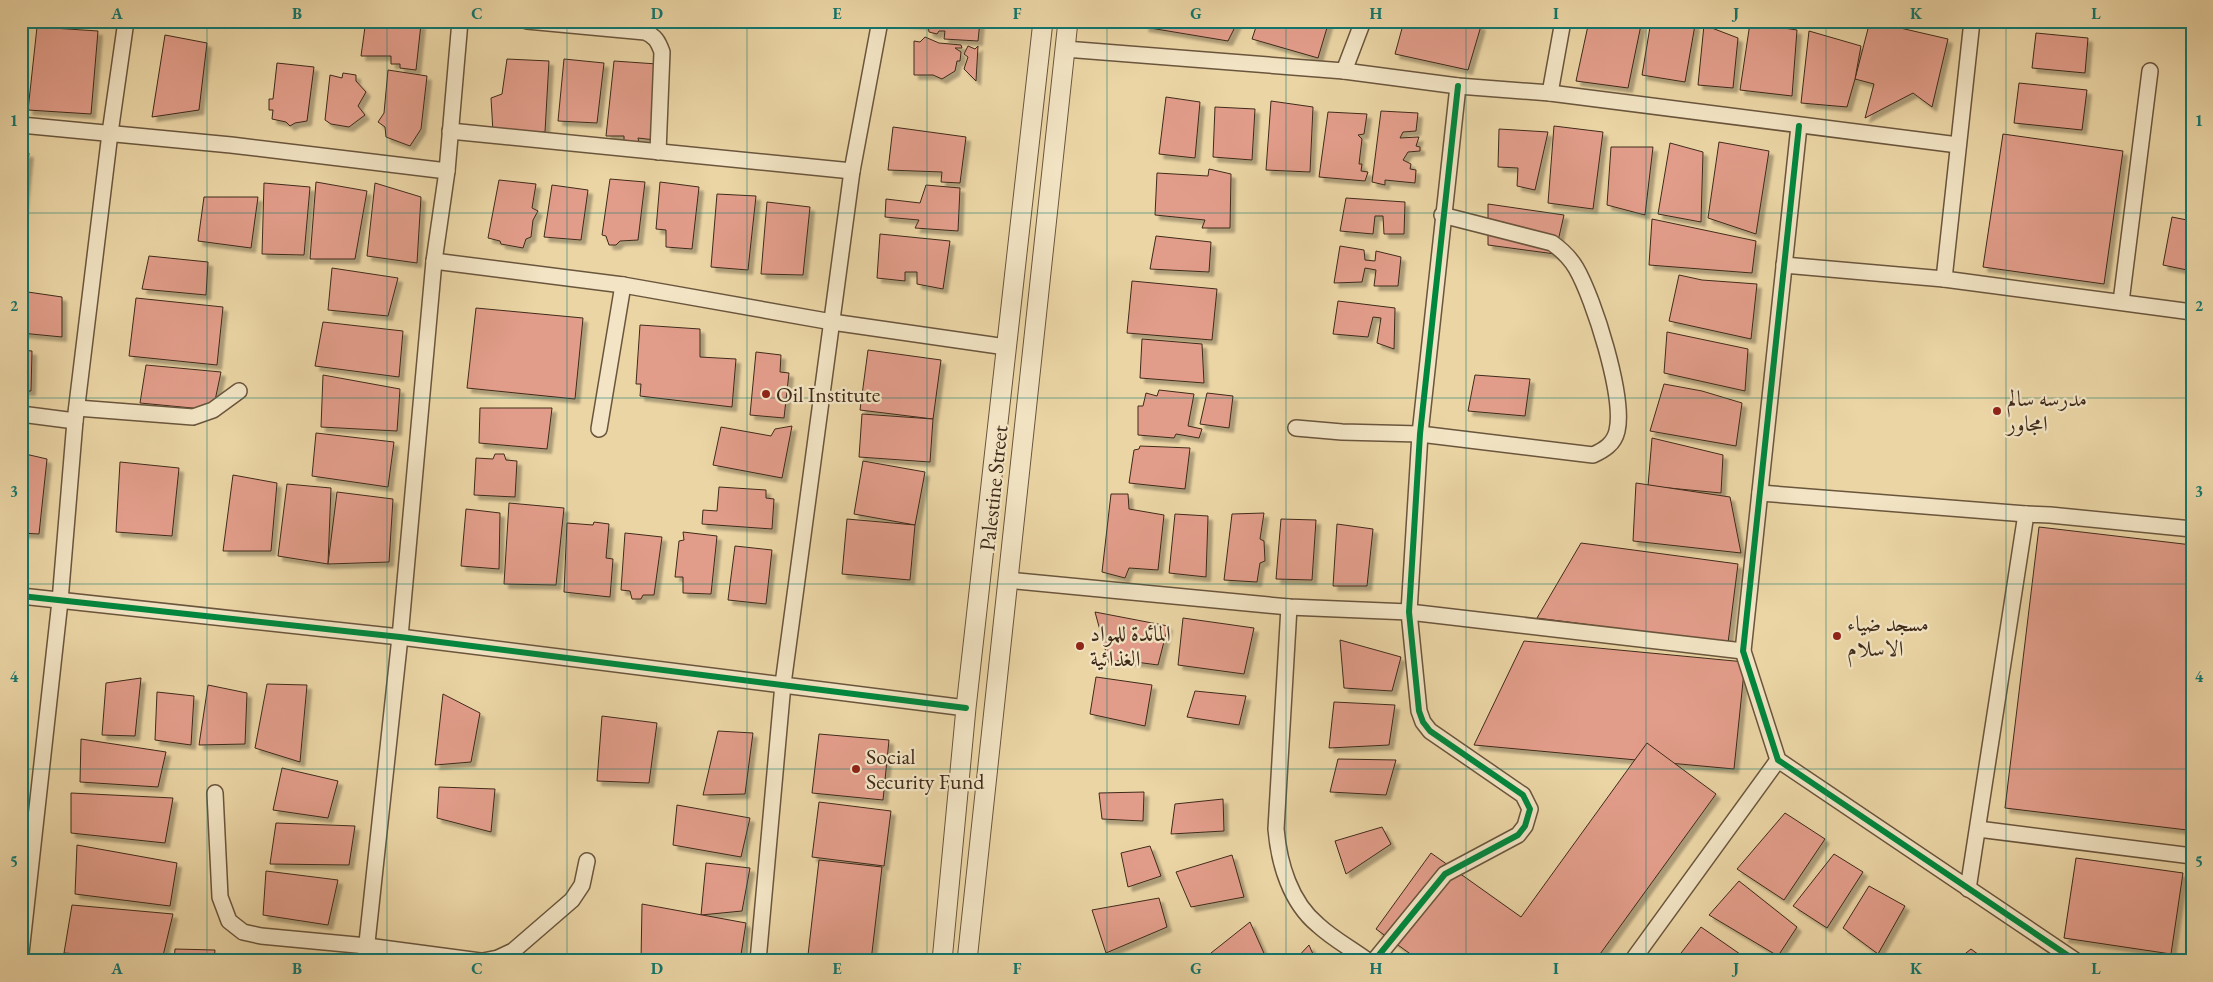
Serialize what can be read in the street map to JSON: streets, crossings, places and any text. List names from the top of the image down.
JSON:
{
  "streets": {
    "street": ["Palestine Street"]
  },
  "places": [
    "Oil Institute",
    "مدرسه سالم امجاور",
    "مسجد ضياء الاسلام",
    "المائدة للمواد الغذائية",
    "Social Security Fund"
  ],
  "grid": {
    "columns": [
      "A",
      "B",
      "C",
      "D",
      "E",
      "F",
      "G",
      "H",
      "I",
      "J",
      "K",
      "L"
    ],
    "rows": [
      "1",
      "2",
      "3",
      "4",
      "5"
    ]
  }
}
